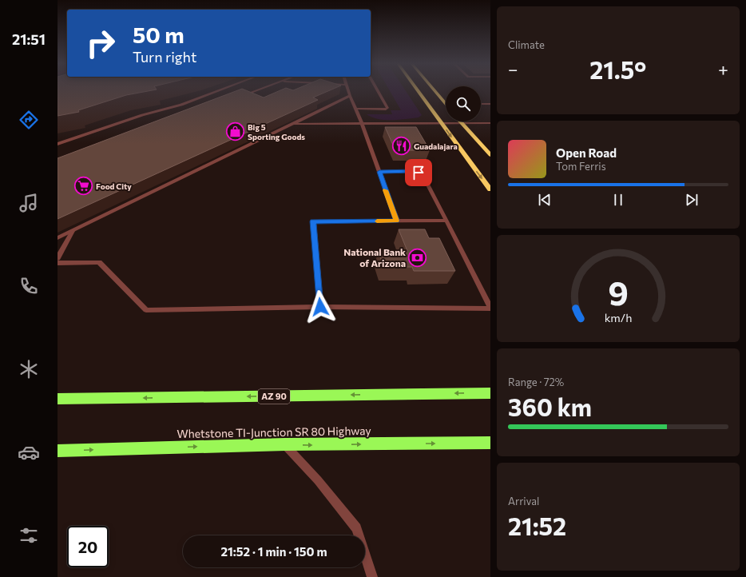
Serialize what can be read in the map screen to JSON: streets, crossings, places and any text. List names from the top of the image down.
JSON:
{
  "streets": {
    "highway": ["AZ 90", "Whetstone TI-Junction SR 80 Highway"]
  },
  "places": {
    "shop": ["Big 5 Sporting Goods"],
    "restaurant": ["Guadalajara"],
    "supermarket": ["Food City"],
    "bank": ["National Bank of Arizona"]
  },
  "page": {
    "tabs": "21:51",
    "tile": [
      "Climate",
      ["Range · 72%", "360 km"],
      ["Arrival", "21:52"]
    ],
    "turn": ["50 m", "Turn right"],
    "heat": ["−", "21.5°", "+"],
    "song": ["Open Road", "Tom Ferris"],
    "limit": "20",
    "trip": "21:52 · 1 min · 150 m",
    "gauge": ["9", "km/h"]
  }
}
